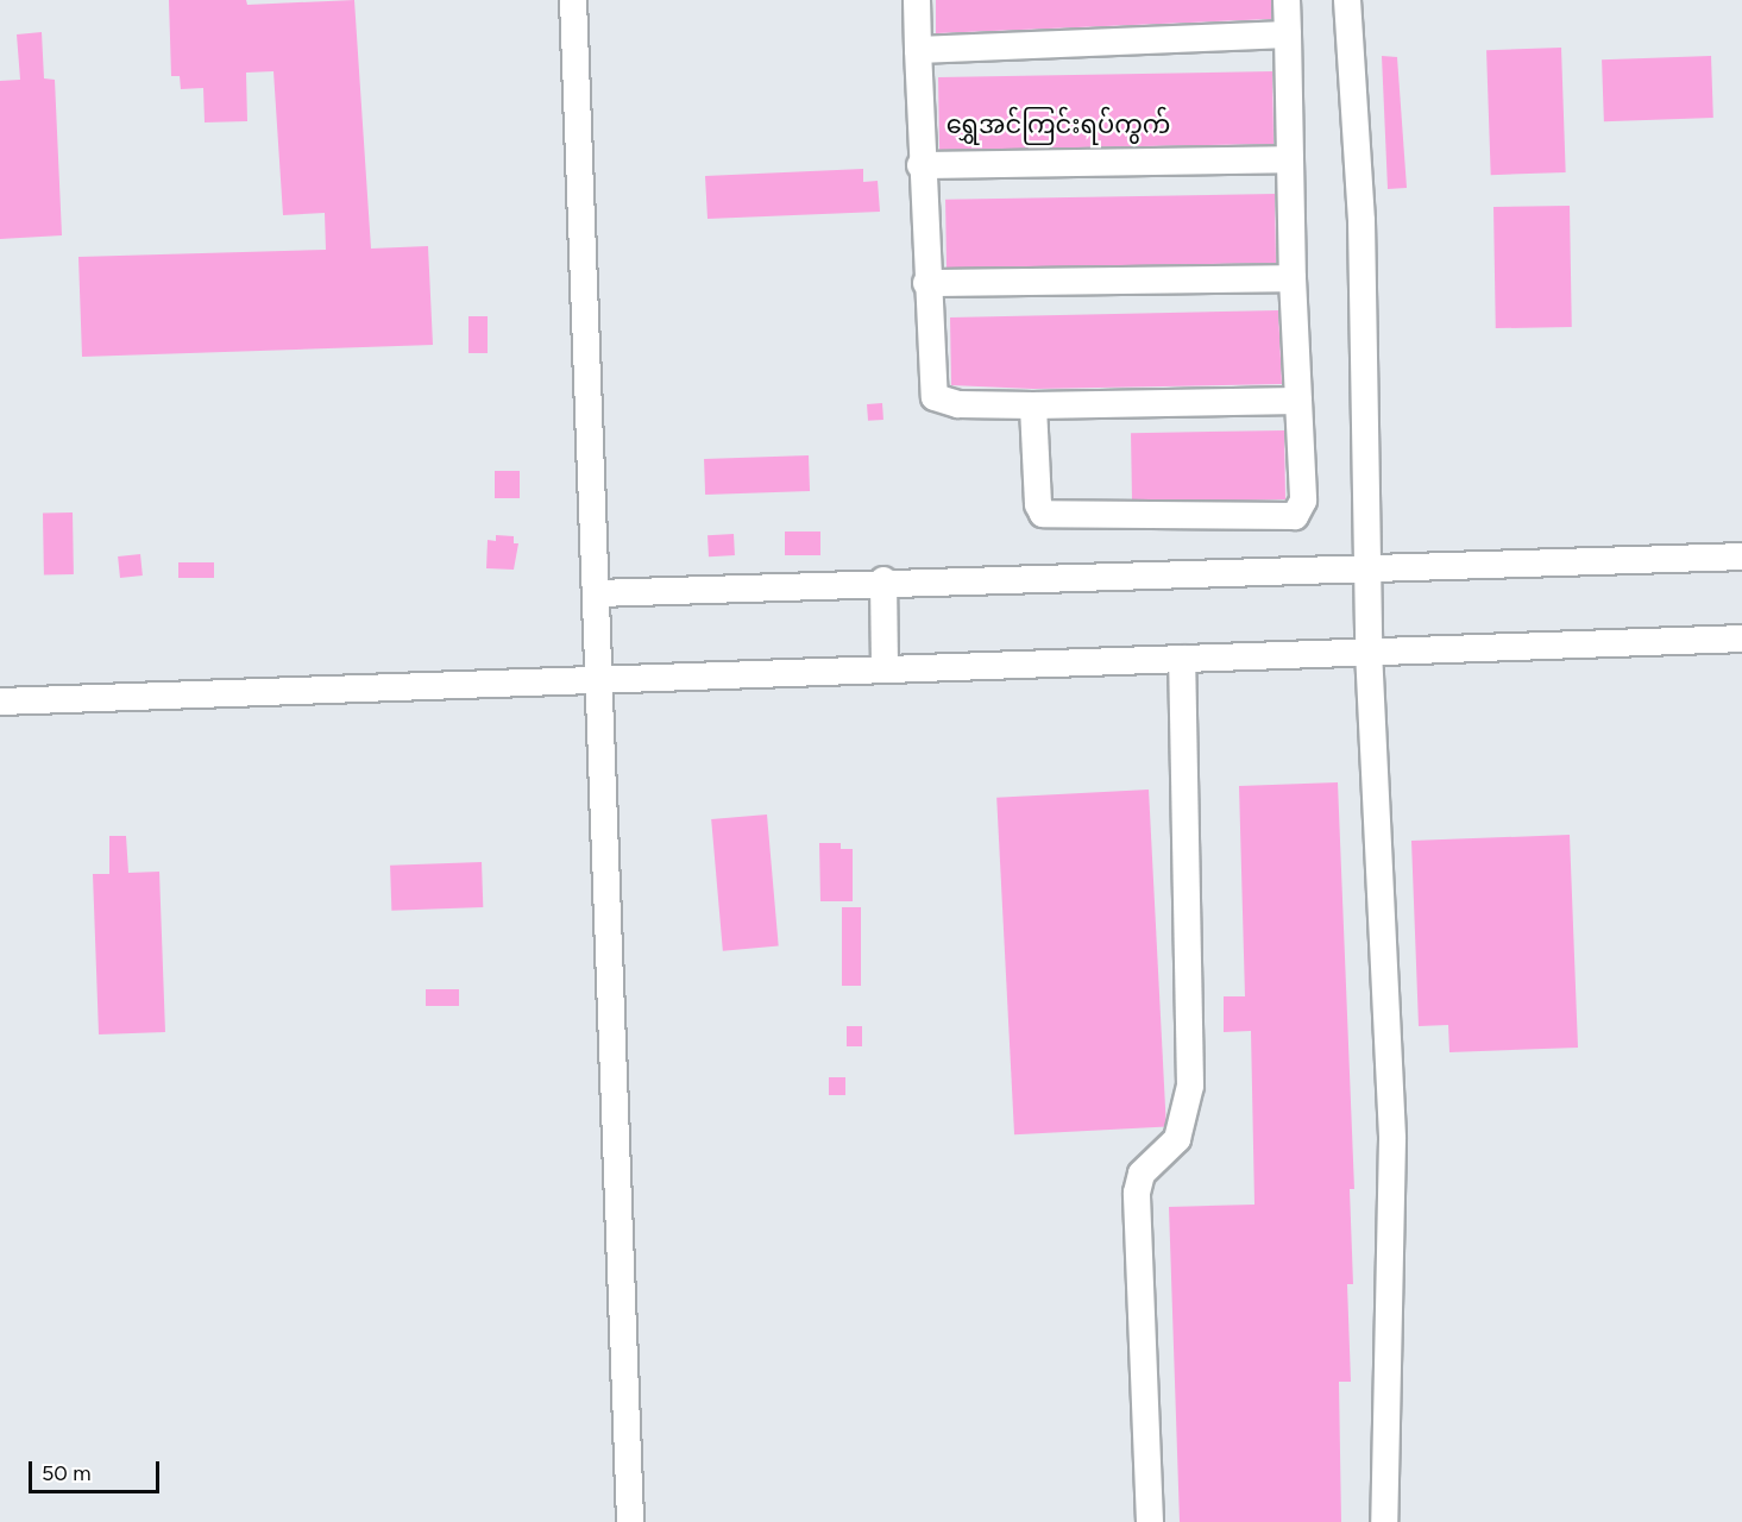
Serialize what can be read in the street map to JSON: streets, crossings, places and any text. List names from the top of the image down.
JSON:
{
  "districts": ["ရွှေအင်ကြင်းရပ်ကွက်"],
  "scale_bar": "50 m"
}
